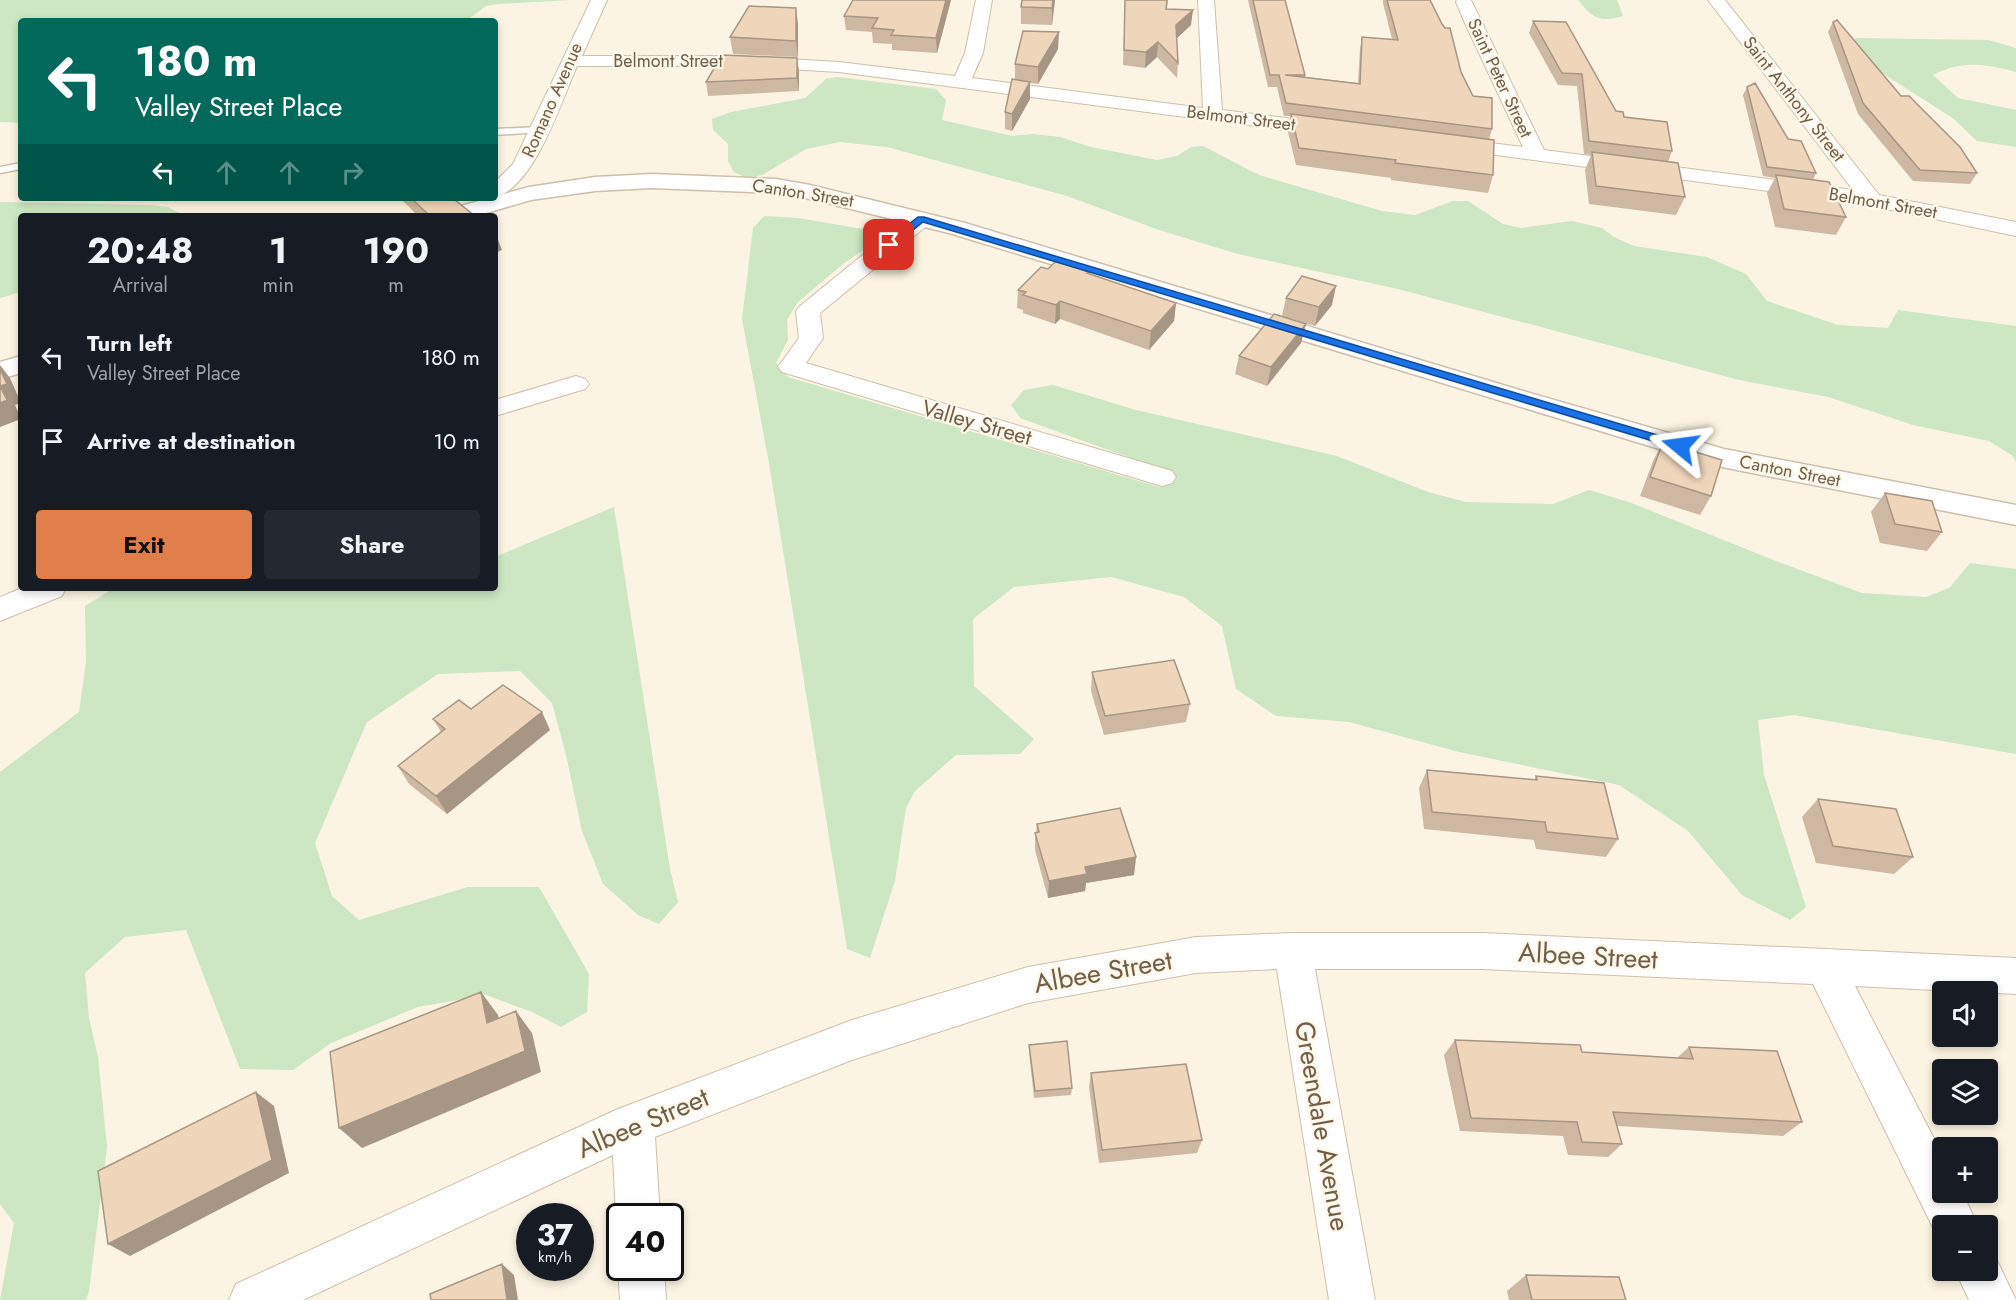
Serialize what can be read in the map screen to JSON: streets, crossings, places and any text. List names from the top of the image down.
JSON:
{
  "streets": {
    "street": [
      "Belmont Street",
      "Saint Peter Street",
      "Saint Anthony Street",
      "Romano Avenue",
      "Canton Street",
      "Valley Street",
      "Albee Street",
      "Greendale Avenue"
    ]
  },
  "crossings": [
    ["Belmont Street", "Saint Peter Street"],
    ["Belmont Street", "Saint Anthony Street"],
    ["Belmont Street", "Romano Avenue"],
    ["Canton Street", "Valley Street"],
    ["Albee Street", "Greendale Avenue"]
  ],
  "page": {
    "turn": ["180 m", "Valley Street Place"],
    "eta": [
      "20:48",
      "Arrival",
      "1",
      "min",
      "190",
      "m"
    ],
    "list": [
      {
        "name": "Turn left",
        "note": "Valley Street Place",
        "value": "180 m"
      },
      {
        "name": "Arrive at destination",
        "value": "10 m"
      }
    ],
    "buttons": ["Exit", "Share"],
    "map_buttons": ["+", "−"],
    "speed": "37 km/h",
    "limit": "40"
  }
}
